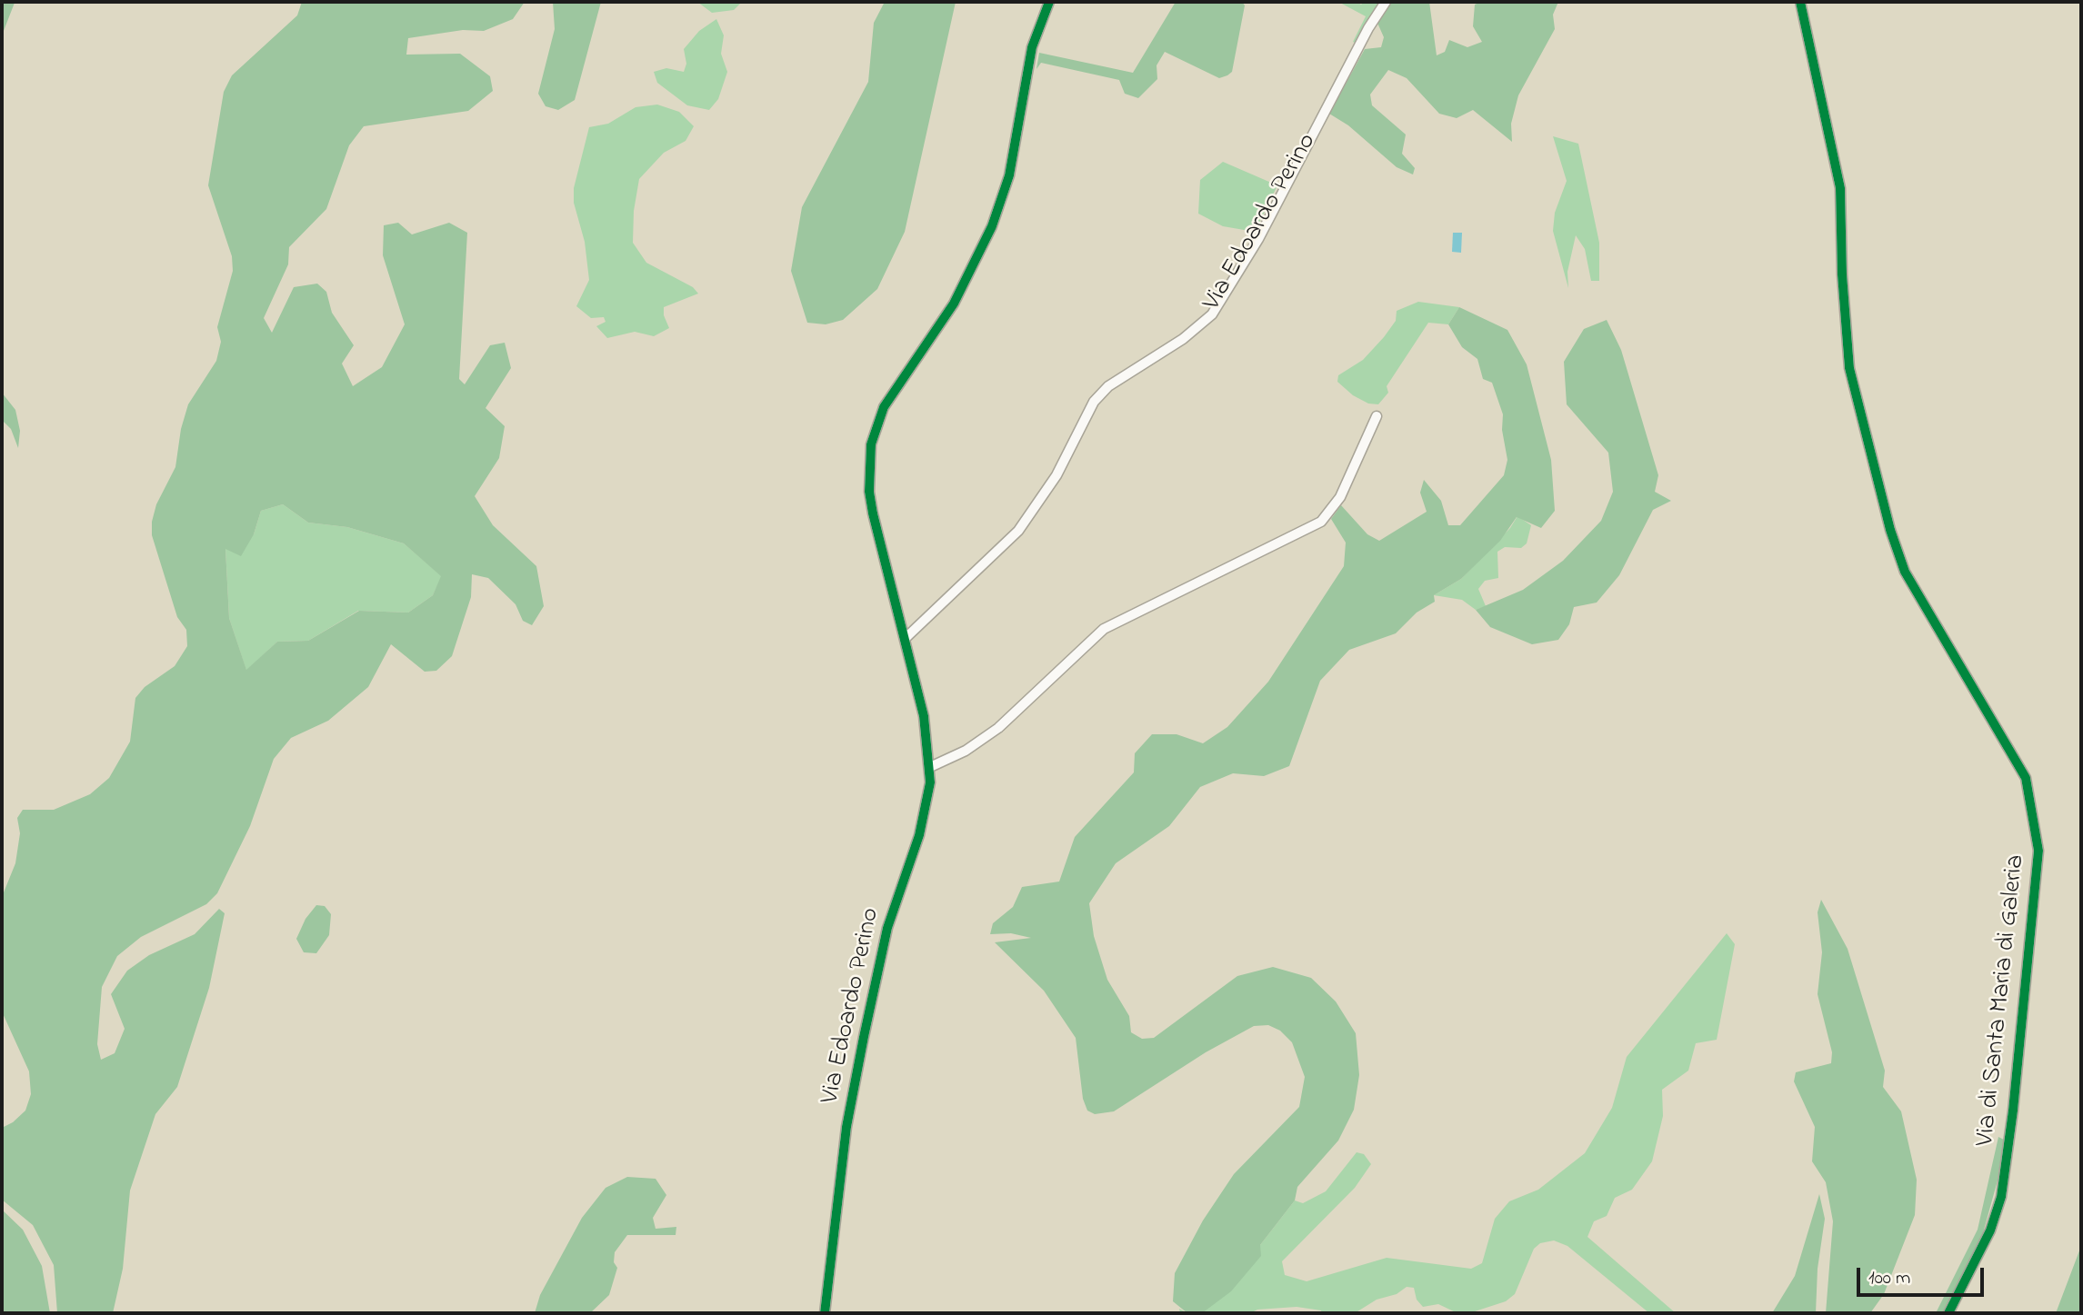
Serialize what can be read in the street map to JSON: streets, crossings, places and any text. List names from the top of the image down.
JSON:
{
  "streets": {
    "street": ["Via Edoardo Perino", "Via di Santa Maria di Galeria"]
  },
  "scale_bar": "100 m"
}
